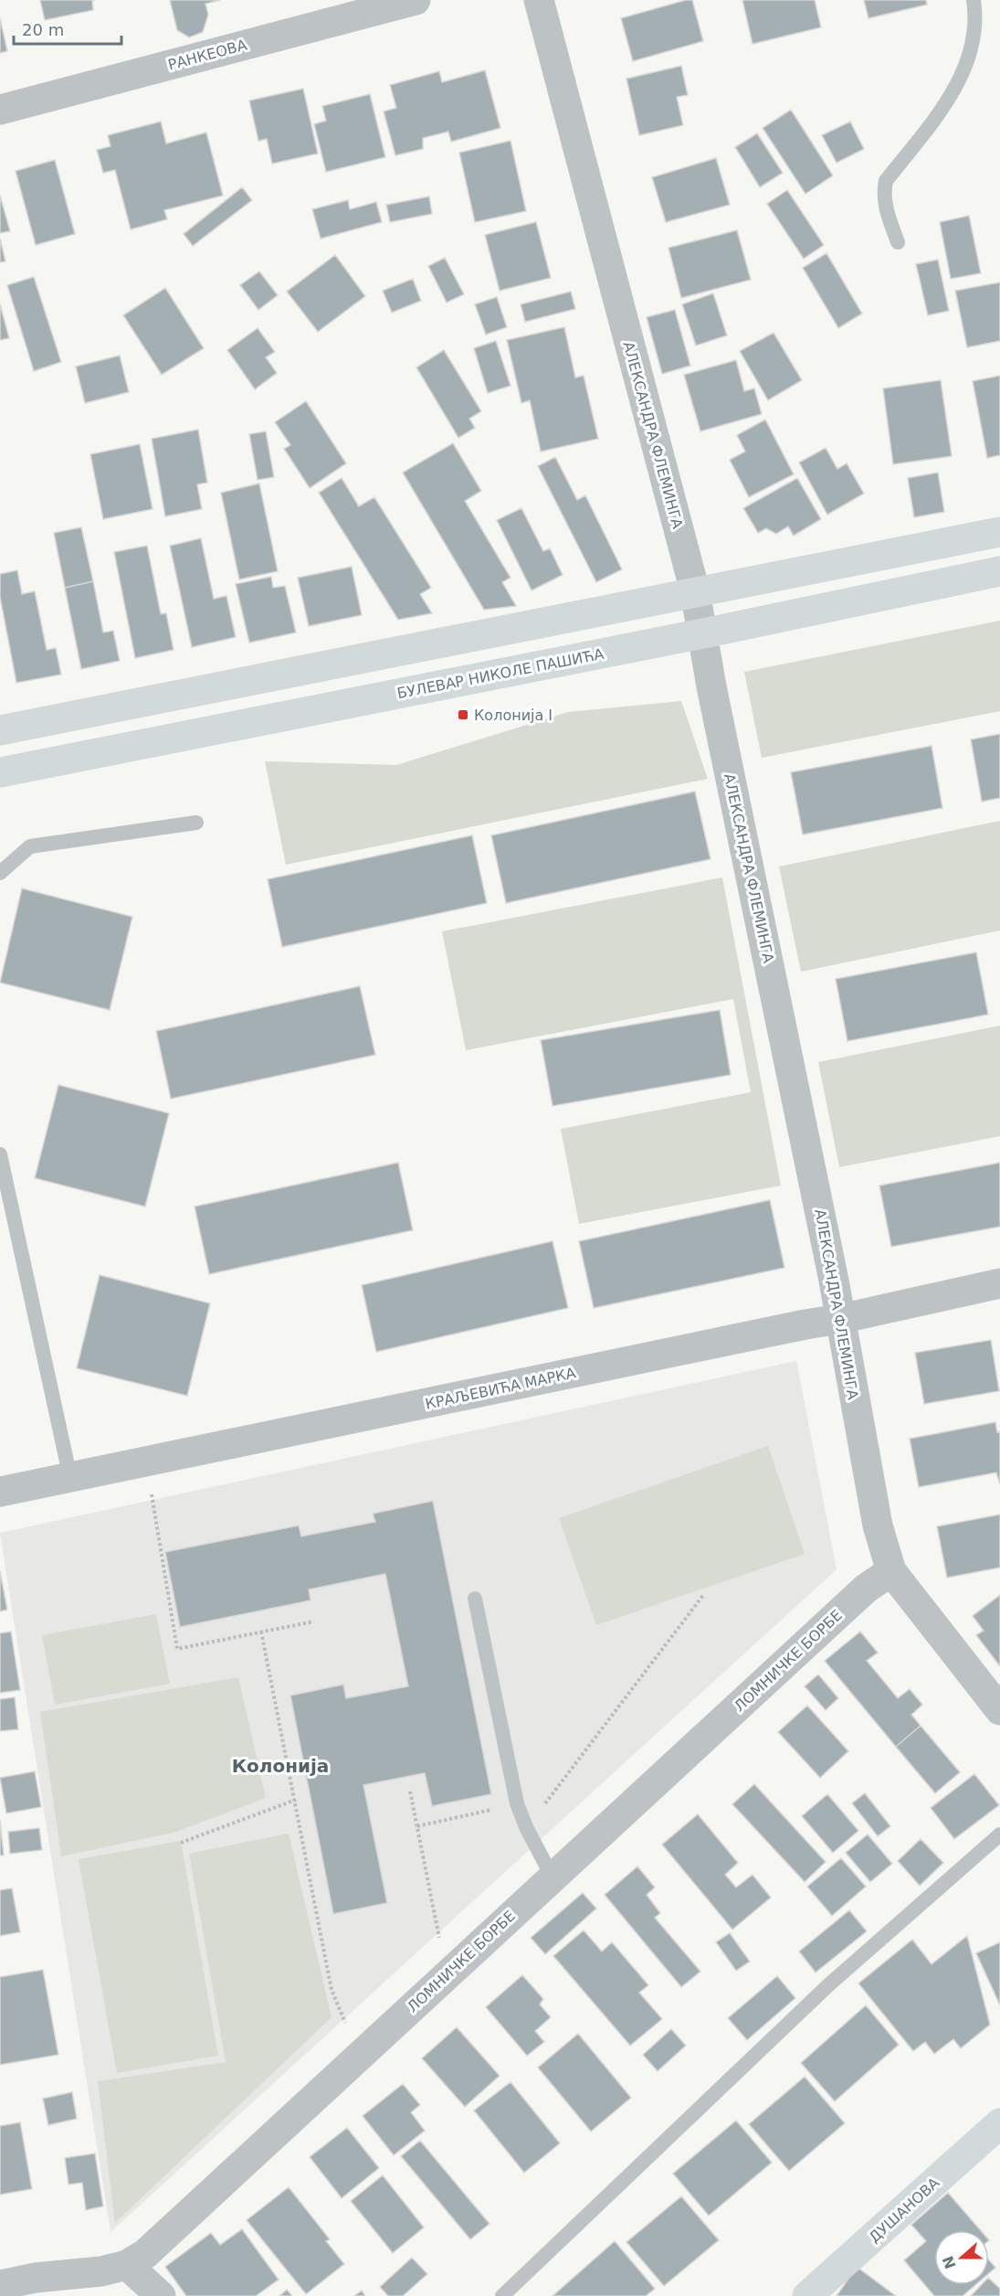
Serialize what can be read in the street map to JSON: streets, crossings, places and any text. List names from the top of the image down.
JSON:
{
  "streets": {
    "main road": ["БУЛЕВАР НИКОЛЕ ПАШИЋА", "ДУШАНОВА"],
    "street": [
      "РАНКЕОВА",
      "АЛЕКСАНДРА ФЛЕМИНГА",
      "КРАЉЕВИЋА МАРКА",
      "ЛОМНИЧКЕ БОРБЕ"
    ]
  },
  "crossings": [
    ["АЛЕКСАНДРА ФЛЕМИНГА", "БУЛЕВАР НИКОЛЕ ПАШИЋА"],
    ["АЛЕКСАНДРА ФЛЕМИНГА", "КРАЉЕВИЋА МАРКА"],
    ["АЛЕКСАНДРА ФЛЕМИНГА", "ЛОМНИЧКЕ БОРБЕ"]
  ],
  "districts": ["Колонија"],
  "places": {
    "transit": ["Колонија I"]
  },
  "scale_bar": "20 m",
  "north": "left"
}
